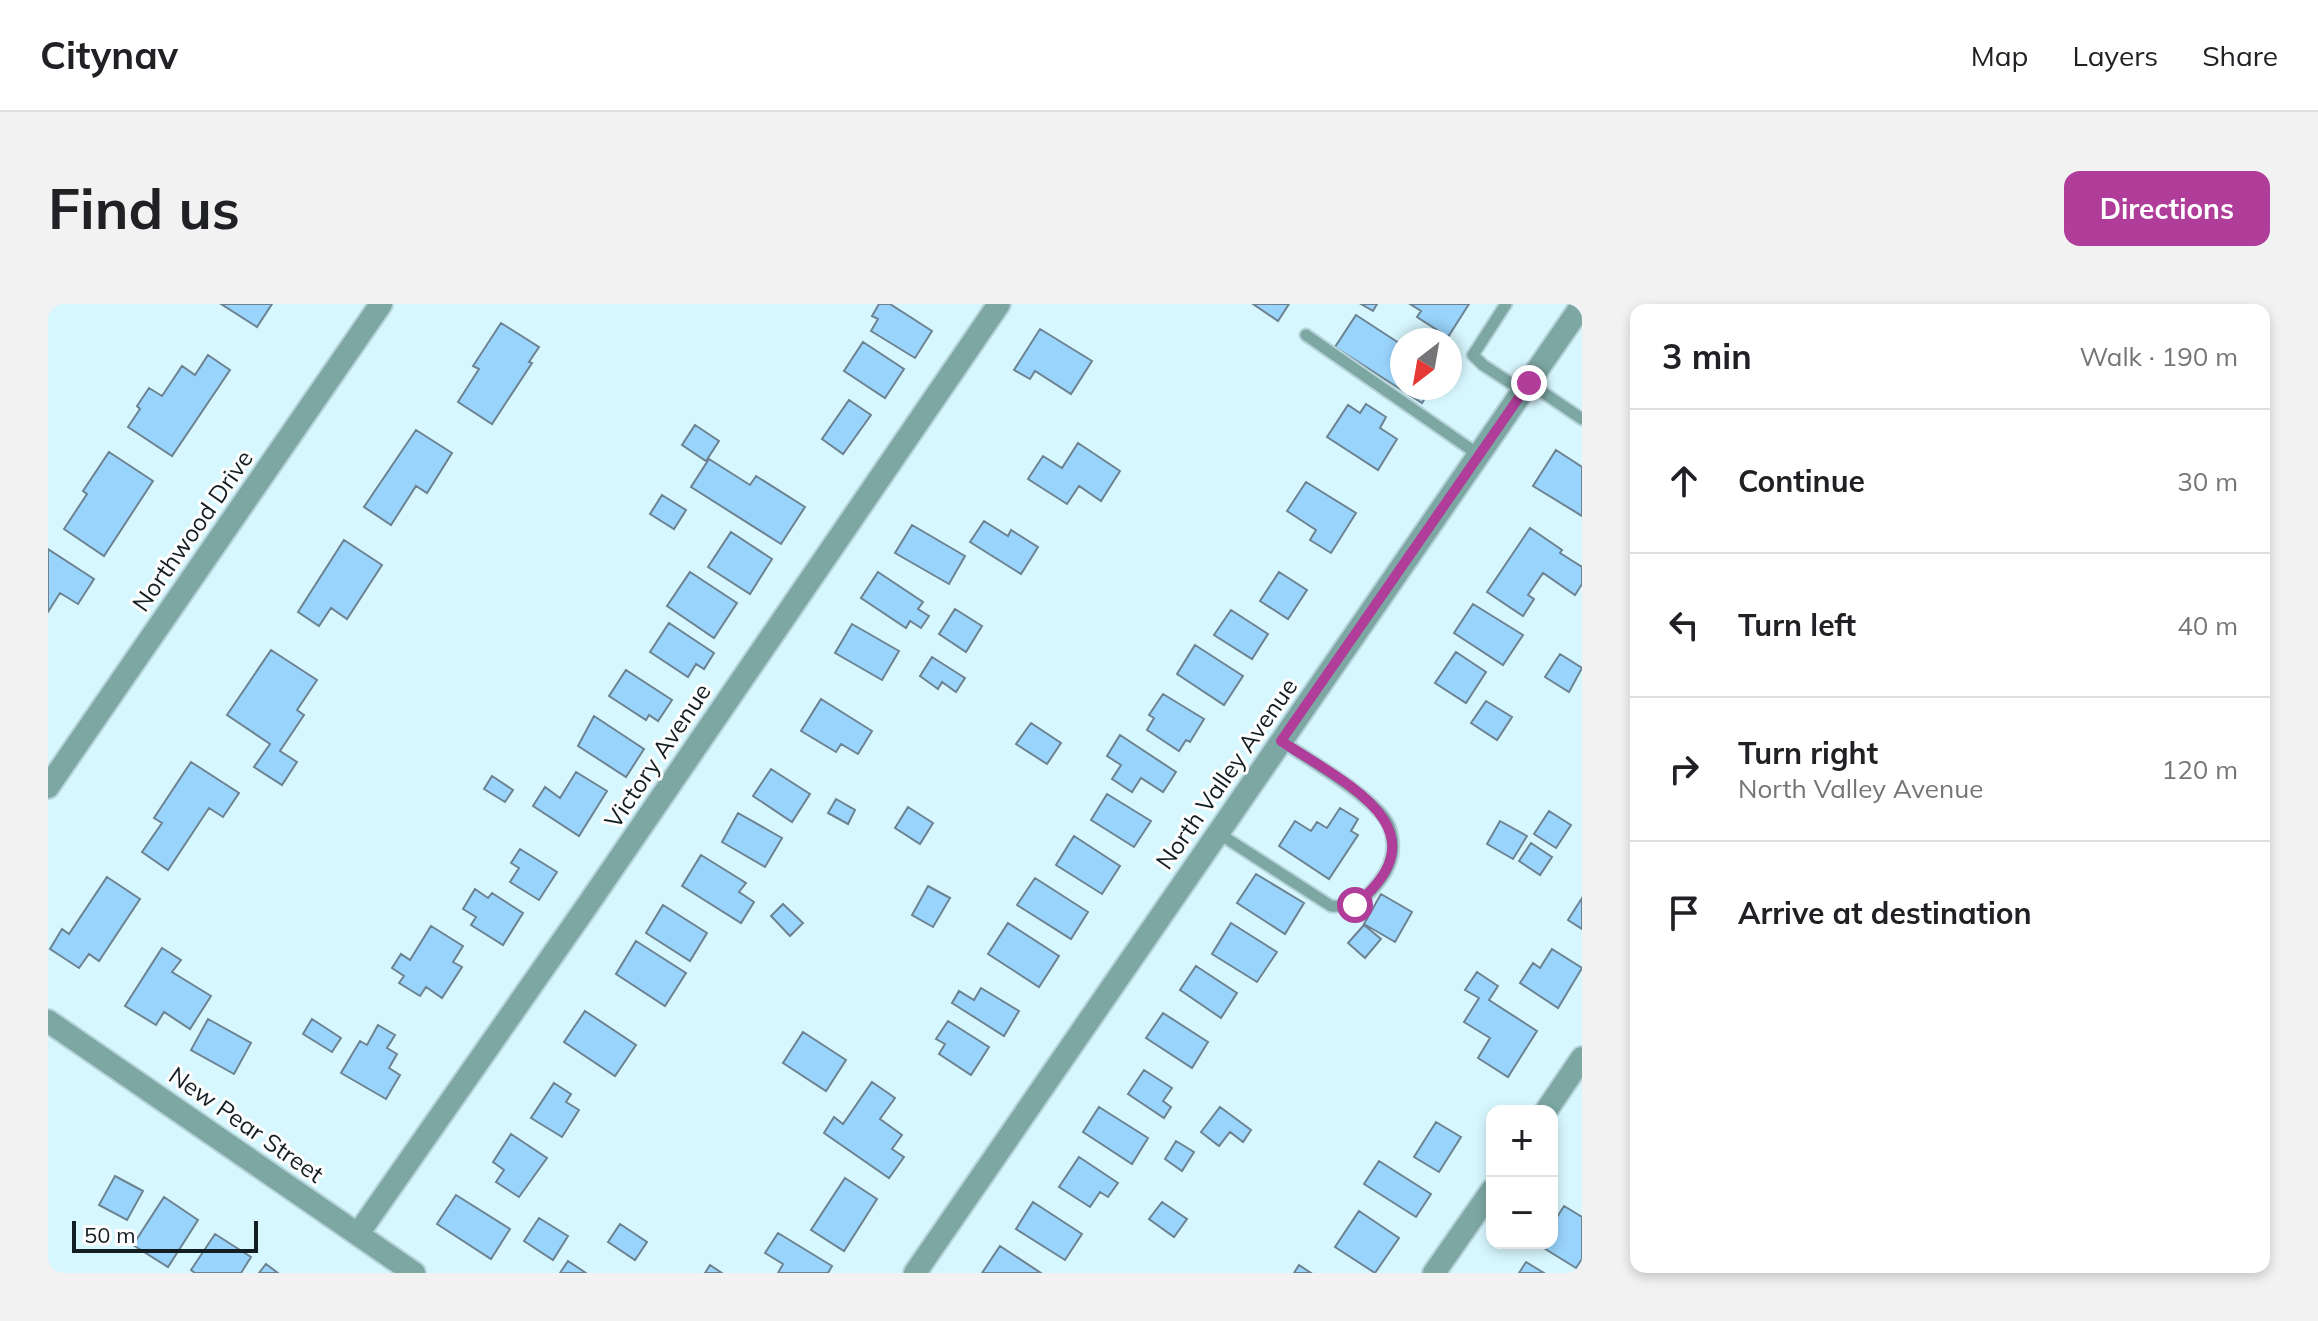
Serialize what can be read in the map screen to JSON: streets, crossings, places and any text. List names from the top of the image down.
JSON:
{
  "streets": {
    "street": [
      "Northwood Drive",
      "Victory Avenue",
      "North Valley Avenue",
      "New Pear Street"
    ]
  },
  "crossings": [
    ["Victory Avenue", "New Pear Street"]
  ],
  "scale_bar": "50 m",
  "north": "bottom left",
  "page": {
    "header": "Citynav",
    "nav": ["Map", "Layers", "Share"],
    "buttons": "Directions",
    "title": "Find us",
    "heading": ["3 min", "Walk · 190 m"],
    "list": [
      ["Continue", "30 m"],
      ["Turn left", "40 m"],
      ["Turn right", "North Valley Avenue", "120 m"],
      "Arrive at destination"
    ],
    "map_buttons": ["+", "−"],
    "scale": "50 m"
  }
}
